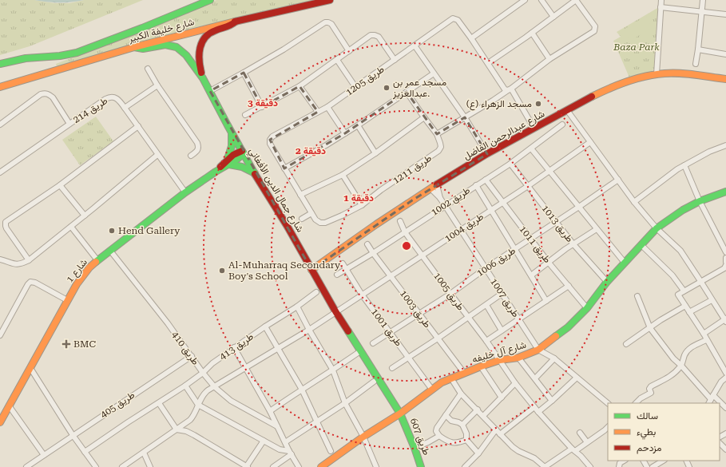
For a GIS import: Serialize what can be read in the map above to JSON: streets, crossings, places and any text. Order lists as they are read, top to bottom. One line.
{"streets":{"street":["شارع خليفة الكبير","طريق 1205","طريق 214","شارع عبدالرحمن الفاضل","طريق 1211","شارع جمال الدين الأفغاني","طريق 1002","طريق 1013","طريق 1004","طريق 1011","طريق 1006","شارع 1","طريق 1005","طريق 1007","طريق 1003","طريق 1001","طريق 413","طريق 410","شارع آل خليفه","طريق 405","طريق 607"]},"crossings":[["شارع خليفة الكبير","شارع جمال الدين الأفغاني"],["طريق 1205","طريق 1211"],["طريق 214","شارع 1"],["شارع عبدالرحمن الفاضل","شارع جمال الدين الأفغاني"],["شارع عبدالرحمن الفاضل","طريق 1007"],["شارع جمال الدين الأفغاني","طريق 1004"],["شارع جمال الدين الأفغاني","شارع 1"],["شارع جمال الدين الأفغاني","شارع آل خليفه"],["شارع جمال الدين الأفغاني","طريق 607"],["طريق 1002","طريق 1013"],["طريق 1002","طريق 1011"],["طريق 1002","طريق 1005"],["طريق 1002","طريق 1007"],["طريق 1002","طريق 1003"],["طريق 1002","طريق 1001"],["طريق 1013","طريق 1004"],["طريق 1013","طريق 1006"],["طريق 1013","شارع آل خليفه"],["طريق 1004","طريق 1011"],["طريق 1004","طريق 1005"],["طريق 1004","طريق 1007"],["طريق 1004","طريق 1003"],["طريق 1004","طريق 1001"],["طريق 1004","طريق 410"],["طريق 1011","طريق 1006"],["طريق 1011","شارع آل خليفه"],["طريق 1006","طريق 1005"],["طريق 1006","طريق 1007"],["طريق 1006","طريق 1003"],["طريق 1006","طريق 1001"],["شارع 1","طريق 410"],["طريق 1005","شارع آل خليفه"],["طريق 1007","شارع آل خليفه"],["طريق 1003","شارع آل خليفه"],["طريق 1001","شارع آل خليفه"],["طريق 413","طريق 410"],["طريق 410","طريق 405"],["شارع آل خليفه","طريق 607"]],"parks":["Baza Park"],"places":{"other":["مسجد عمر بن عبدالعزيز.","مسجد الزهراء (ع)","Hend Gallery","Al-Muharraq Secondary Boy's School"],"health":["BMC"]},"legend":["سالك","بطيء","مزدحم"],"rings":["3 دقيقة","2 دقيقة","1 دقيقة"]}
